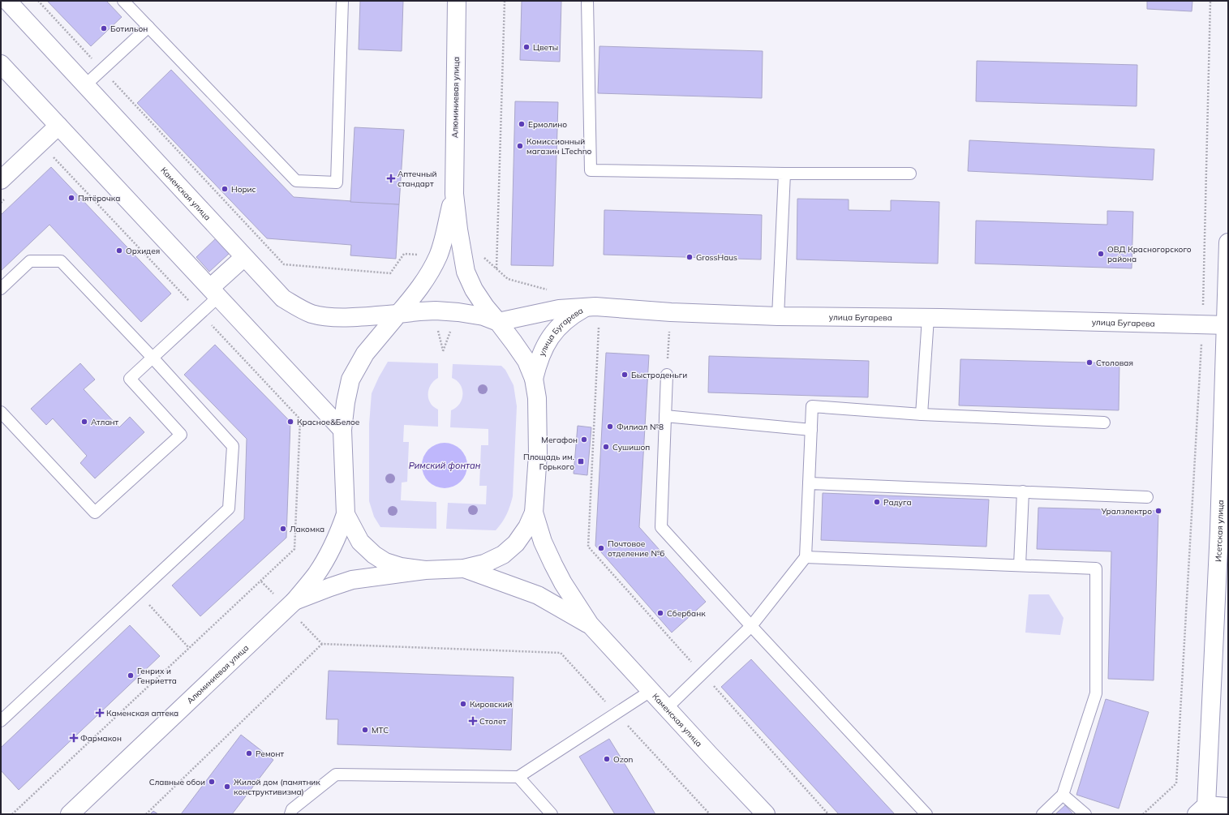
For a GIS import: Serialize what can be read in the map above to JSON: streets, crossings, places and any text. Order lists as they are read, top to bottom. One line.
{"streets":{"street":["Алюминиевая улица","Каменская улица","улица Бугарева","Исетская улица"]},"crossings":[["улица Бугарева","Исетская улица"]],"water":["Римский фонтан"],"places":{"other":["Ботильон","Цветы","Ермолино","Комиссионный магазин LTechno","Норис","Пятёрочка","Орхидея","ОВД Красногорского района","GrossHaus","Столовая","Быстроденьги","Атлант","Красное&Белое","Филиал №8","Мегафон","Сушишоп","Радуга","Уралэлектро","Лакомка","Почтовое отделение №6","Сбербанк","Генрих и Генриетта","Кировский","МТС","Ремонт","Ozon","Славные обои","Жилой дом (памятник конструктивизма)"],"health":["Аптечный стандарт","Каменская аптека","Столет","Фармакон"],"transit":["Площадь им. Горького"]}}
